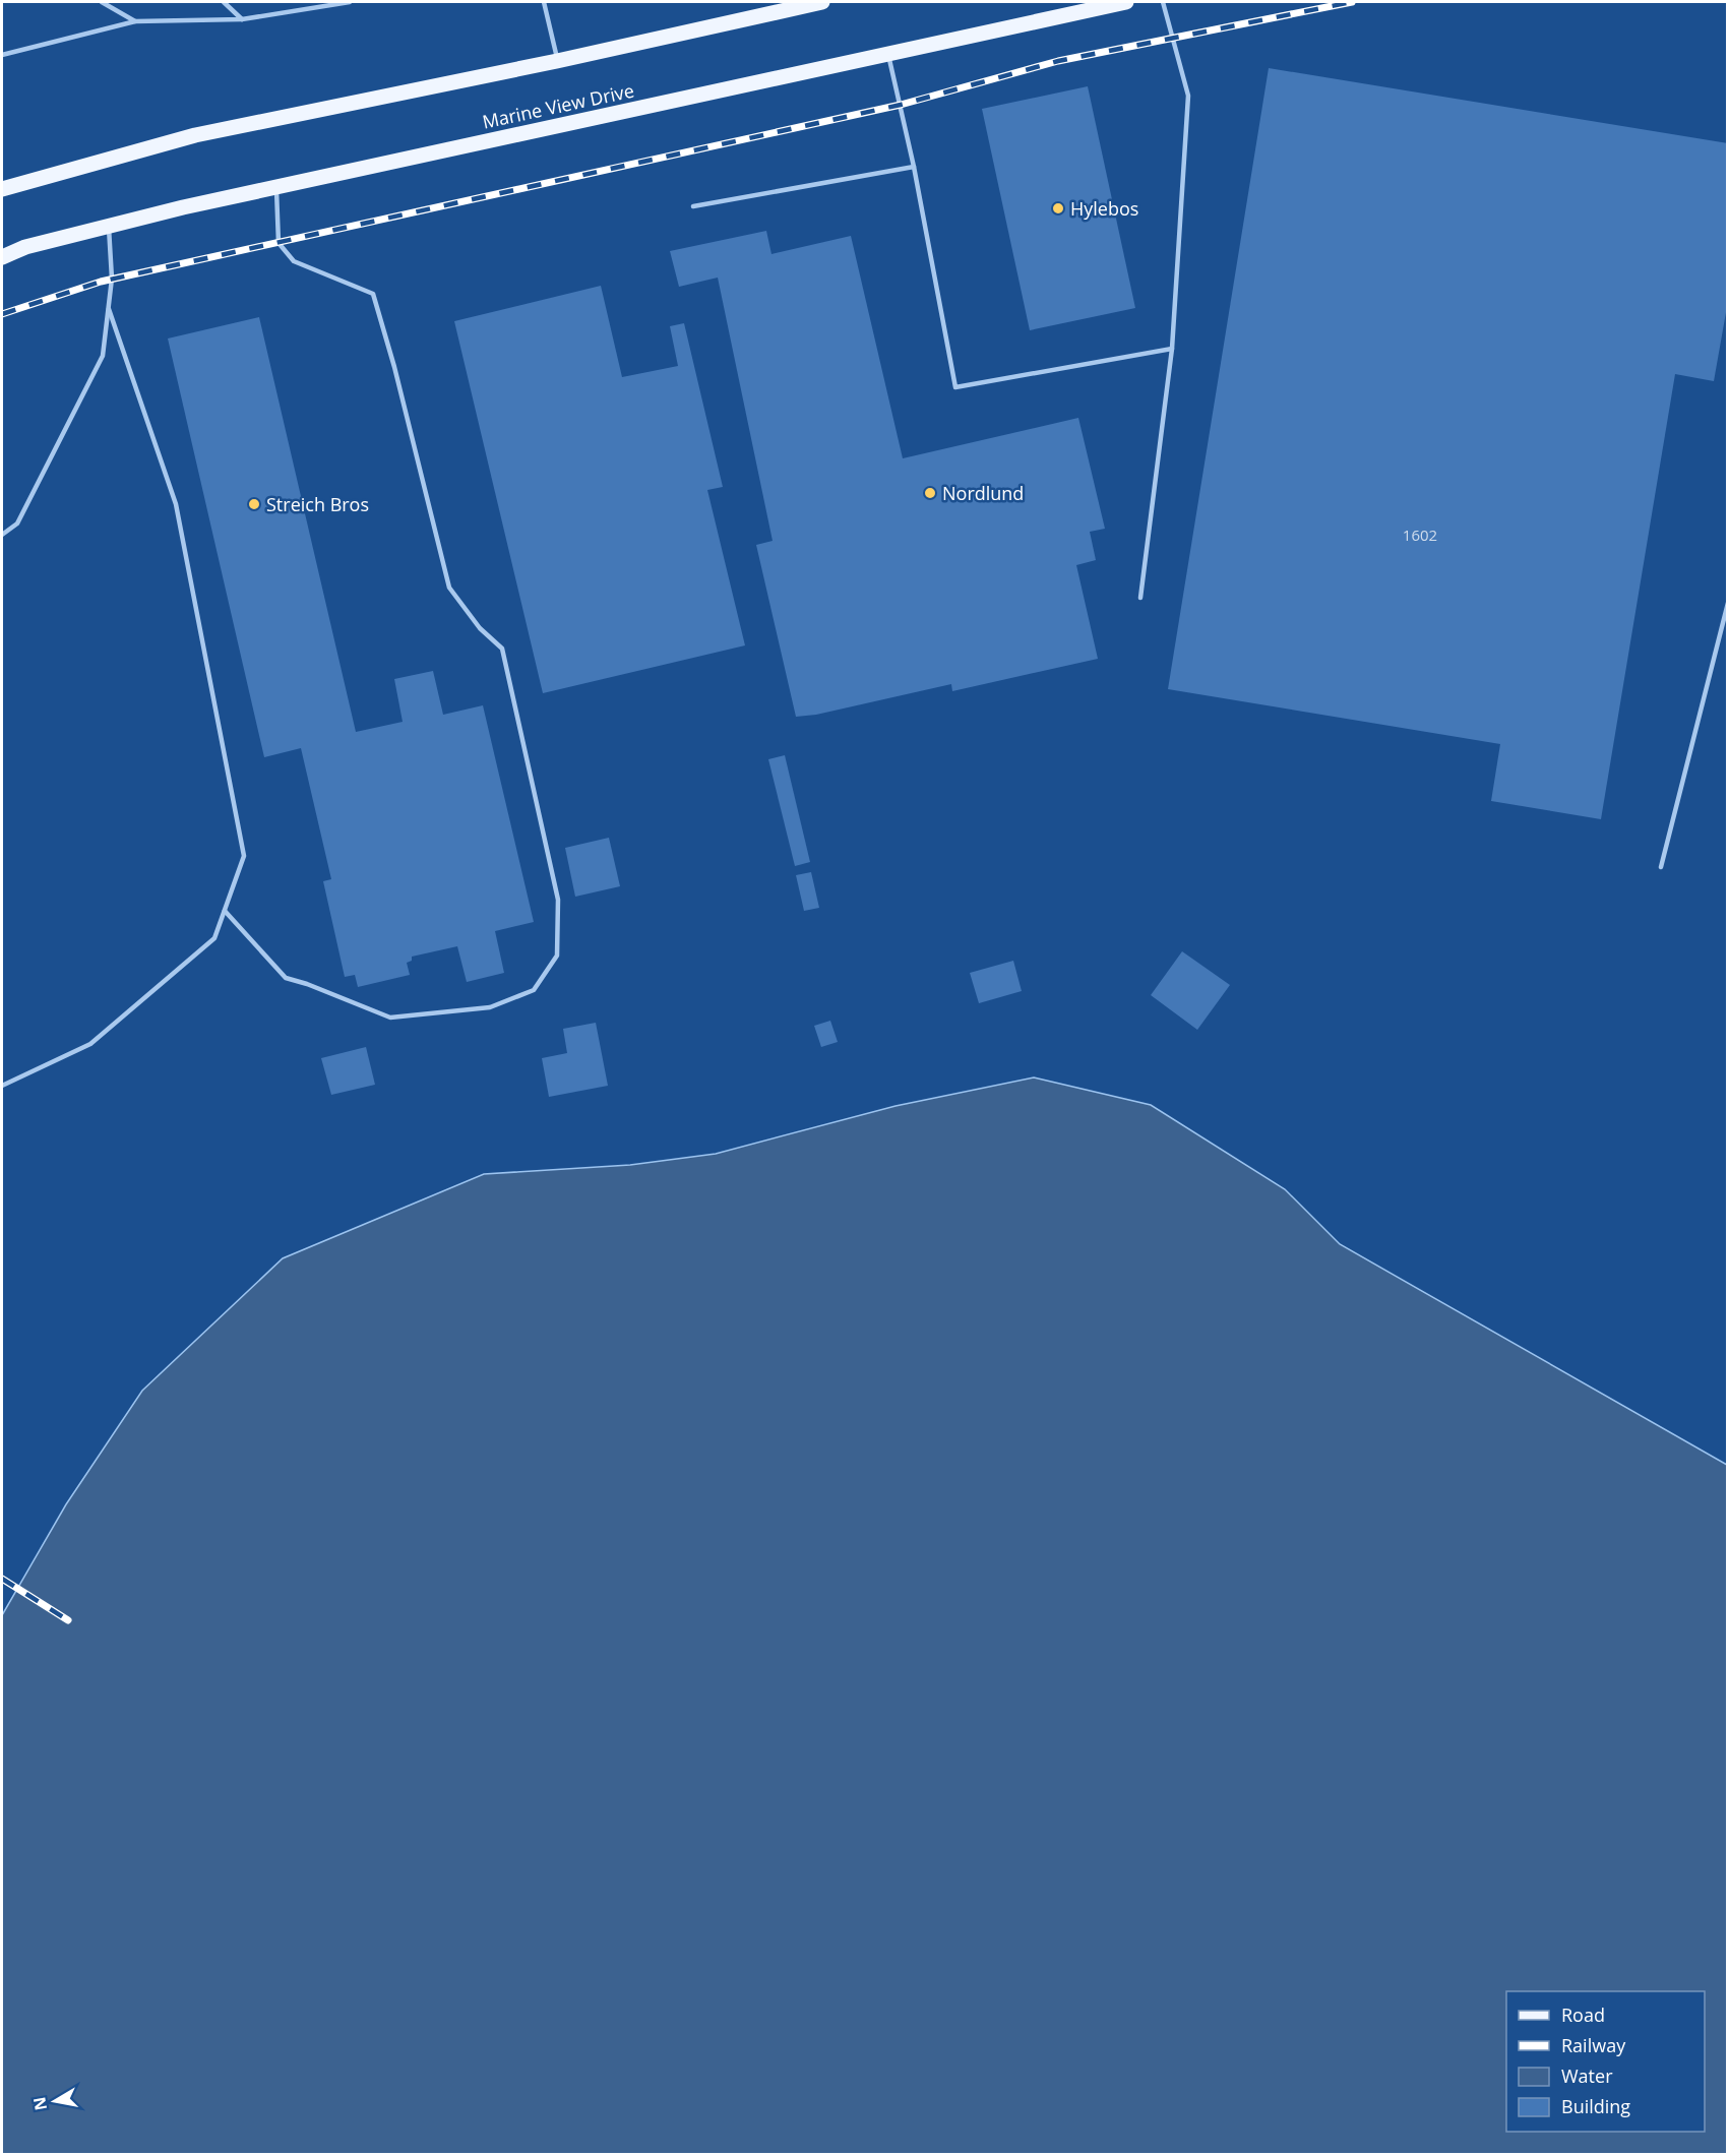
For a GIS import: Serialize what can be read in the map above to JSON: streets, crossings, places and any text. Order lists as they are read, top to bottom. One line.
{"streets":{"main road":["Marine View Drive"]},"places":["Hylebos","Nordlund","Streich Bros"],"house_numbers":["1602"],"legend":["Road","Railway","Water","Building"],"north":"left"}
